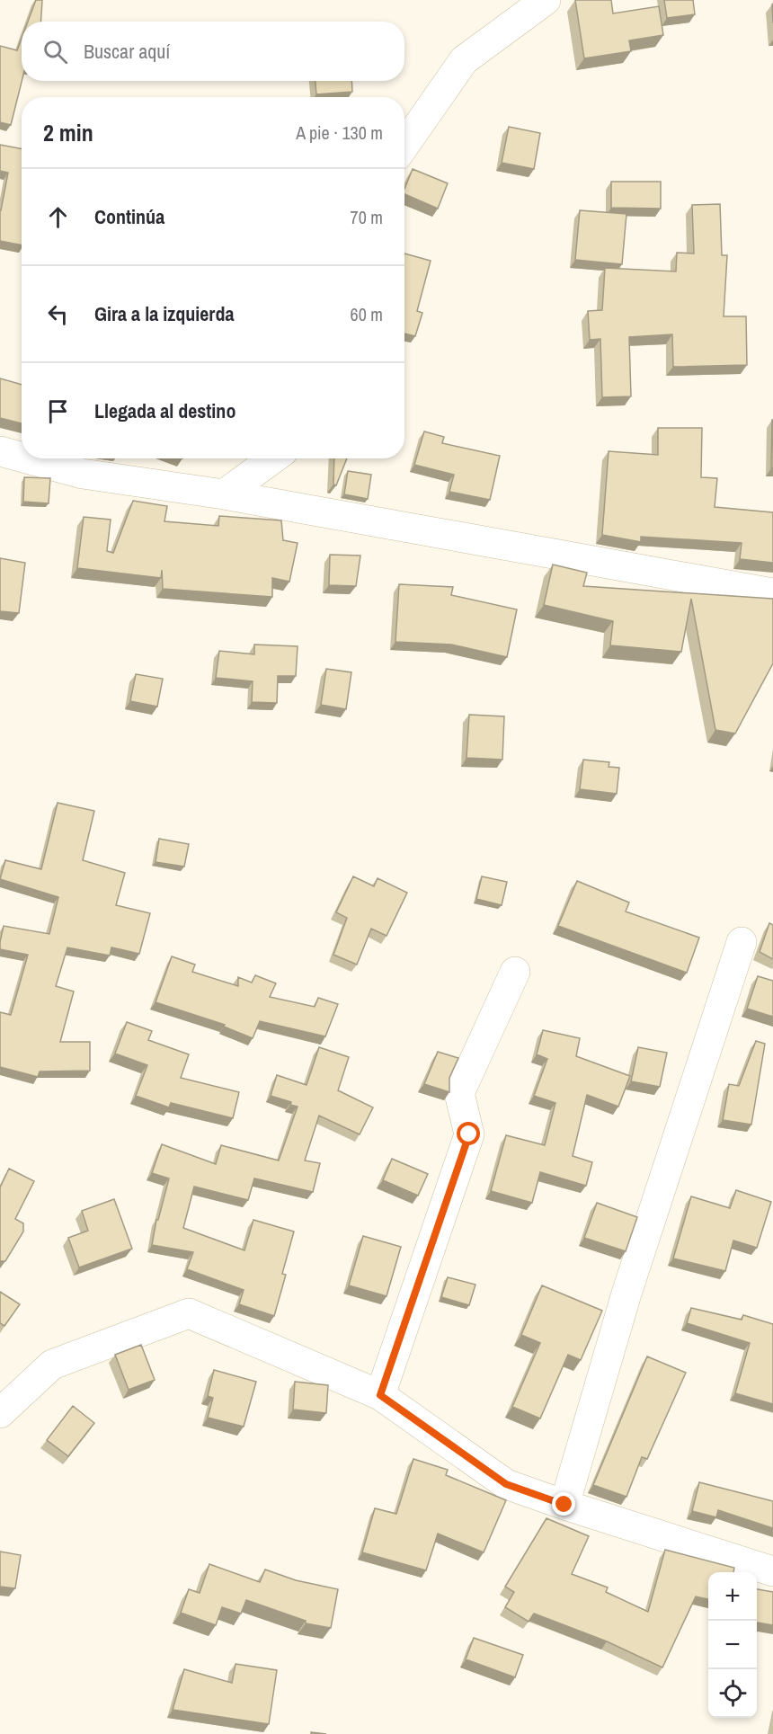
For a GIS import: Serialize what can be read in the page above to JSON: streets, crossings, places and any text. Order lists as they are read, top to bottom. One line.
{"page":{"search":"Buscar aquí","heading":["2 min","A pie · 130 m"],"list":[["Continúa","70 m"],["Gira a la izquierda","60 m"],"Llegada al destino"],"map_buttons":["+","−"]}}
